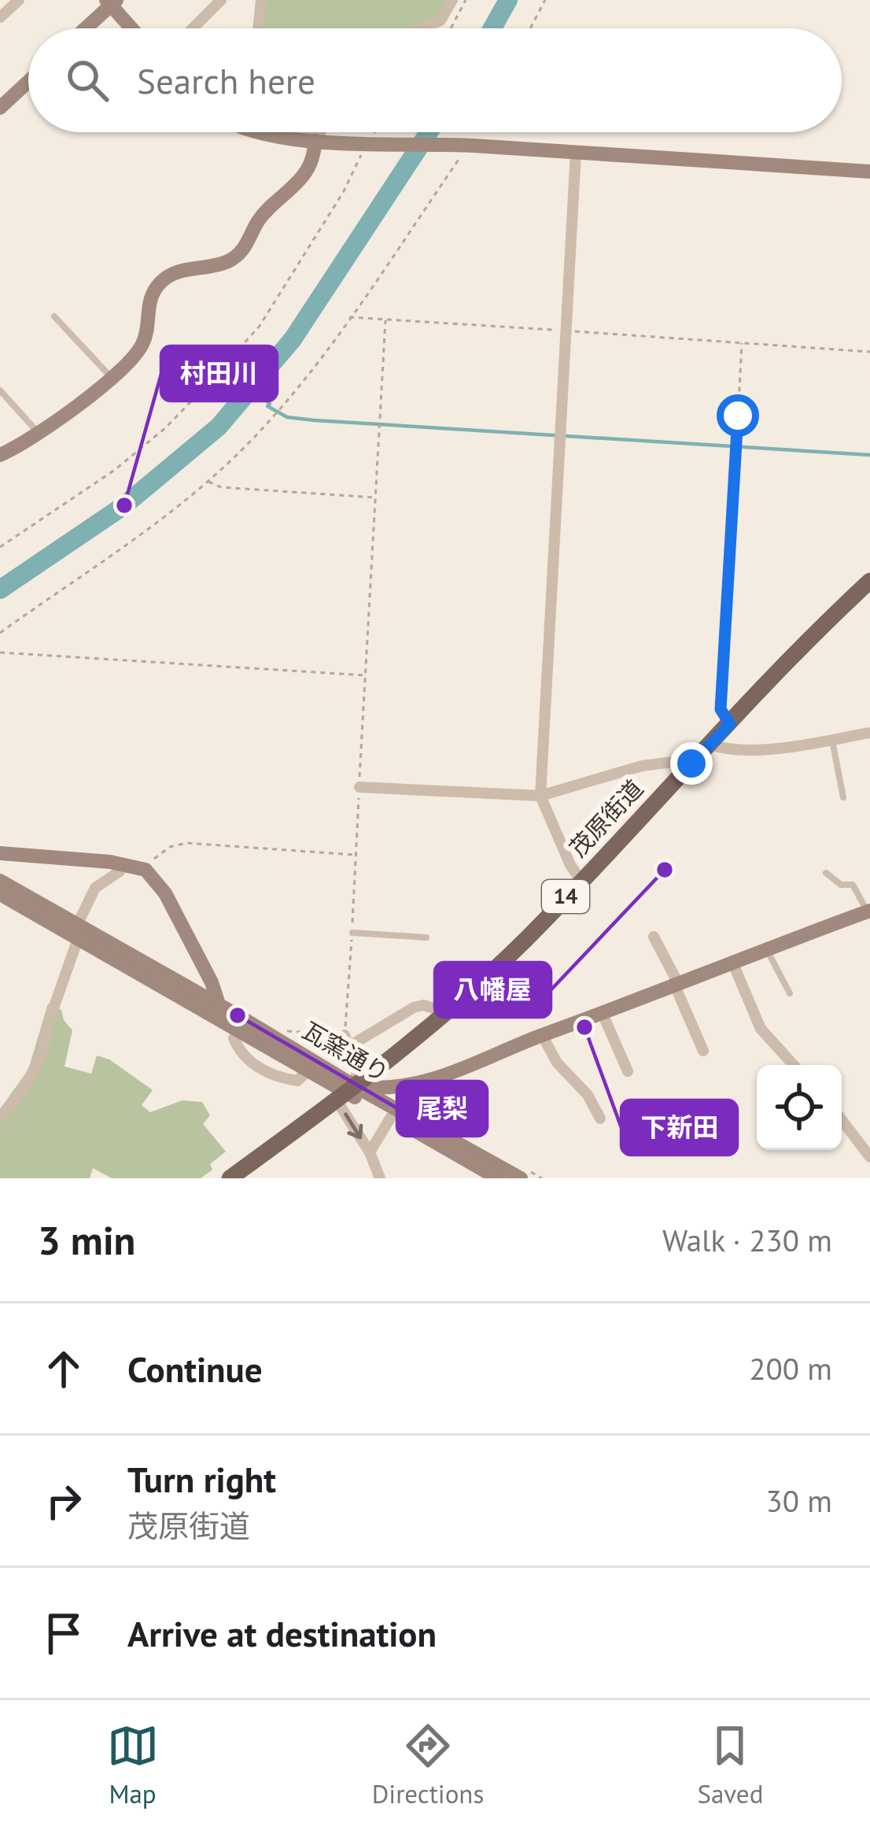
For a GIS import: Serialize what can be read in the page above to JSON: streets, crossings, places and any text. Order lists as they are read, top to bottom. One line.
{"streets":{"main road":["茂原街道","14"],"street":["瓦窯通り"]},"crossings":[["茂原街道","瓦窯通り"]],"places":["村田川","八幡屋","尾梨","下新田"],"page":{"search":"Search here","heading":["3 min","Walk · 230 m"],"list":[["Continue","200 m"],["Turn right","茂原街道","30 m"],"Arrive at destination"],"nav":["Map","Directions","Saved"]}}
